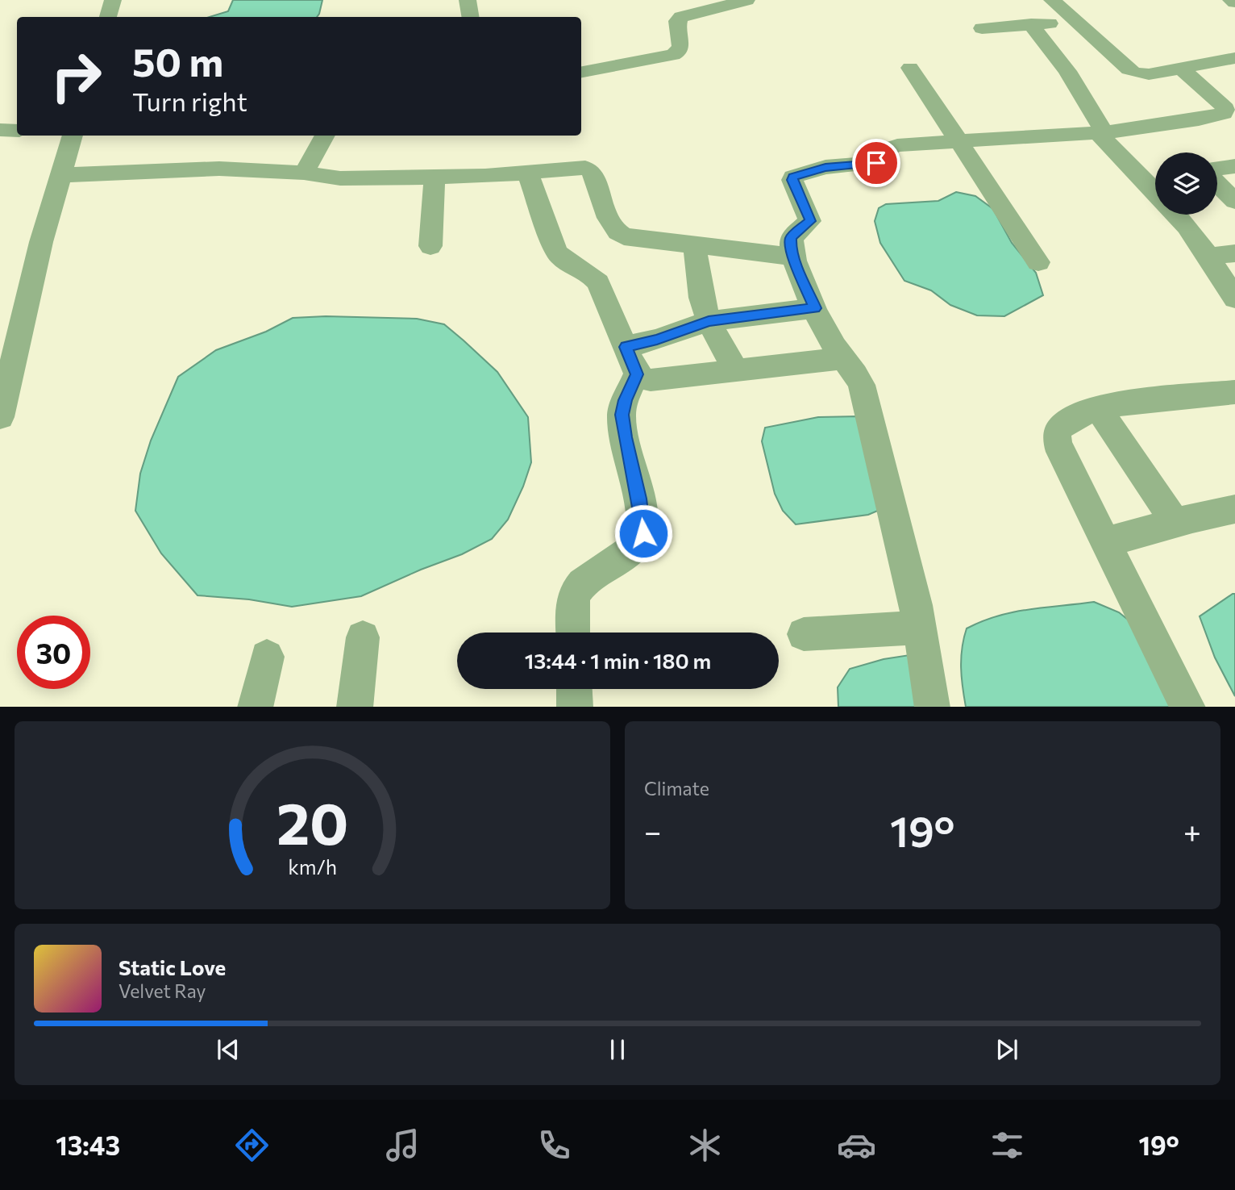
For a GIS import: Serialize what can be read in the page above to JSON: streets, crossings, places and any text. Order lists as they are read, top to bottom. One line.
{"page":{"turn":["50 m","Turn right"],"limit":"30","trip":"13:44 · 1 min · 180 m","tile":"Climate","heat":["−","19°","+"],"song":["Static Love","Velvet Ray"],"tabs":["13:43","19°"],"gauge":["20","km/h"]}}
